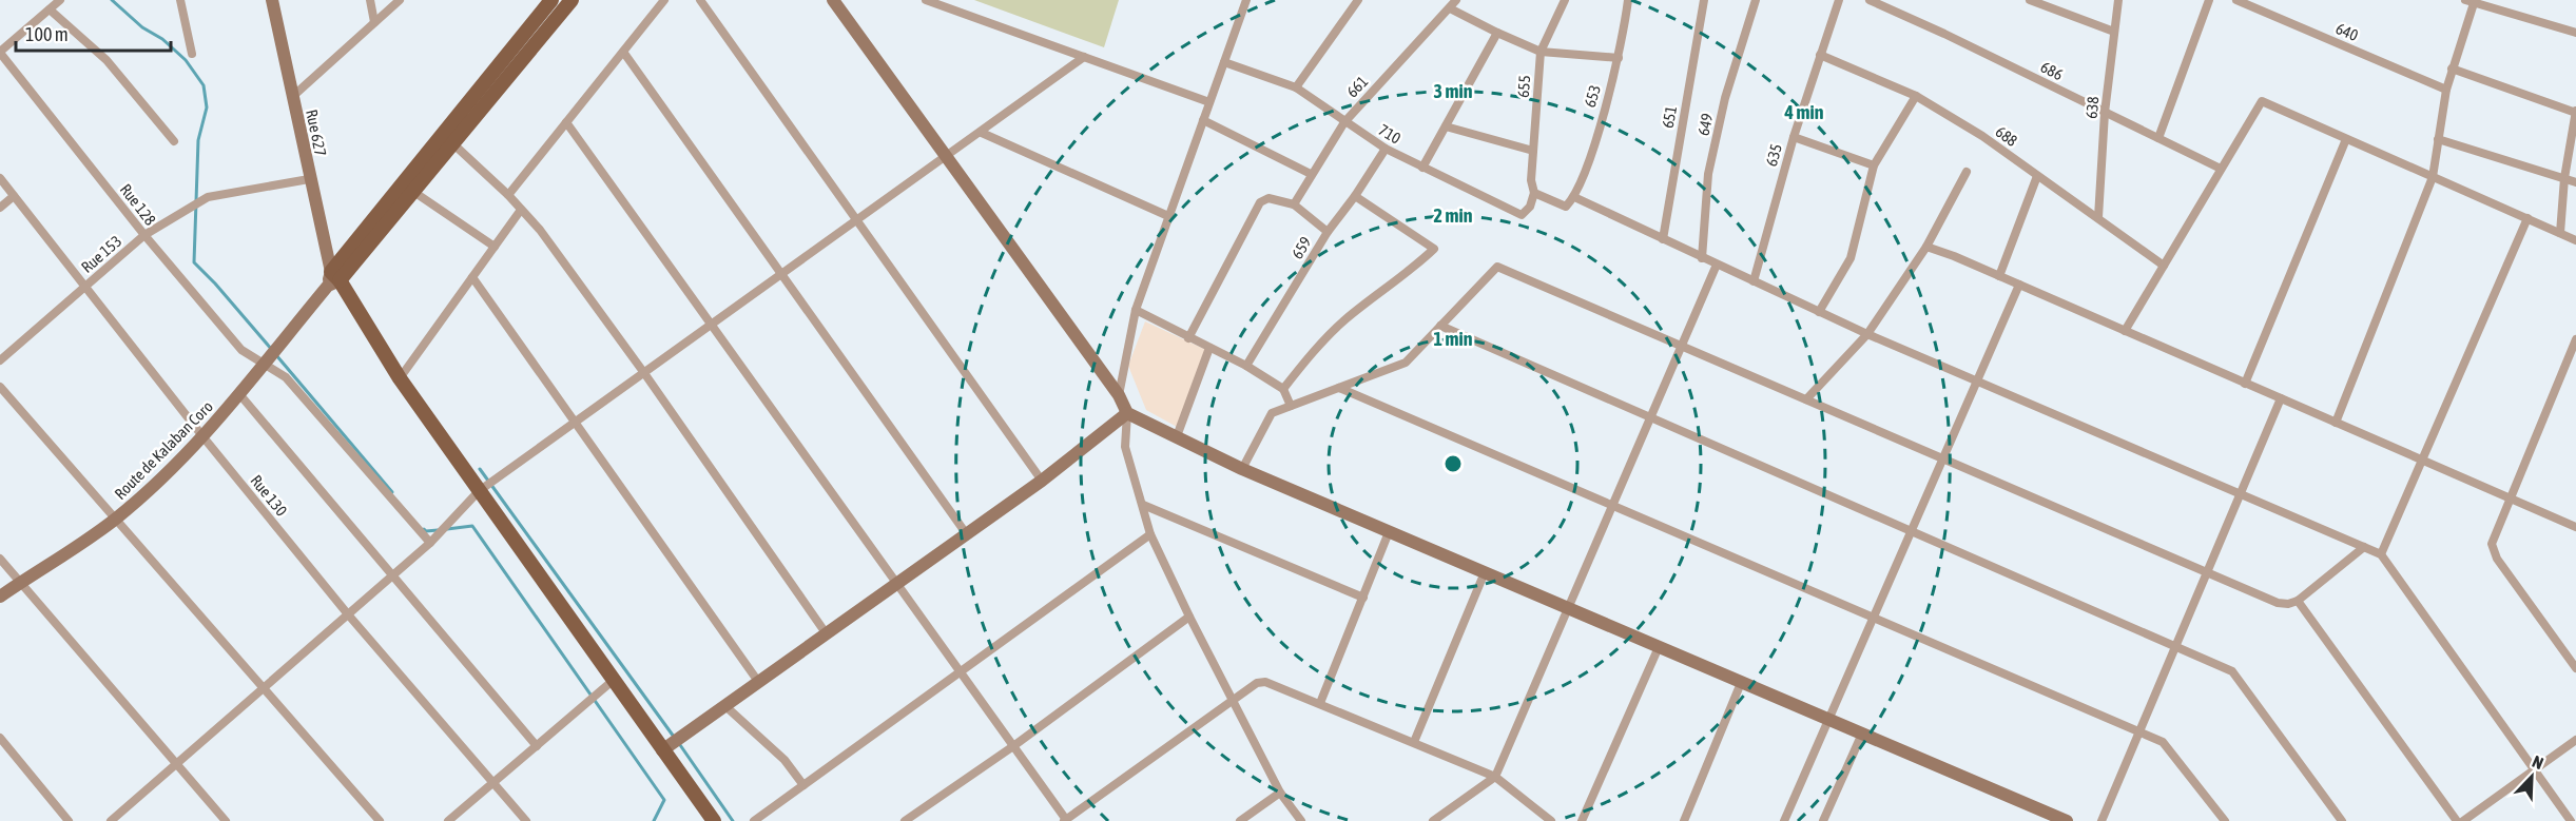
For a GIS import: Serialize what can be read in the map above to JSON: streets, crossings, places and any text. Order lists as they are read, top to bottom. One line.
{"streets":{"street":["640","686","661","655","653","638","651","649","Rue 627","710","688","635","Rue 128","659","Rue 153","Route de Kalaban Coro","Rue 130"]},"crossings":[["686","638"],["661","710"],["655","710"],["638","688"],["Rue 627","Rue 153"],["Rue 627","Route de Kalaban Coro"],["710","659"],["688","635"],["Rue 128","Rue 153"],["Rue 128","Route de Kalaban Coro"],["Rue 153","Rue 130"],["Route de Kalaban Coro","Rue 130"]],"scale_bar":"100 m","north":"top right","rings":["3 min","4 min","2 min","1 min"]}
